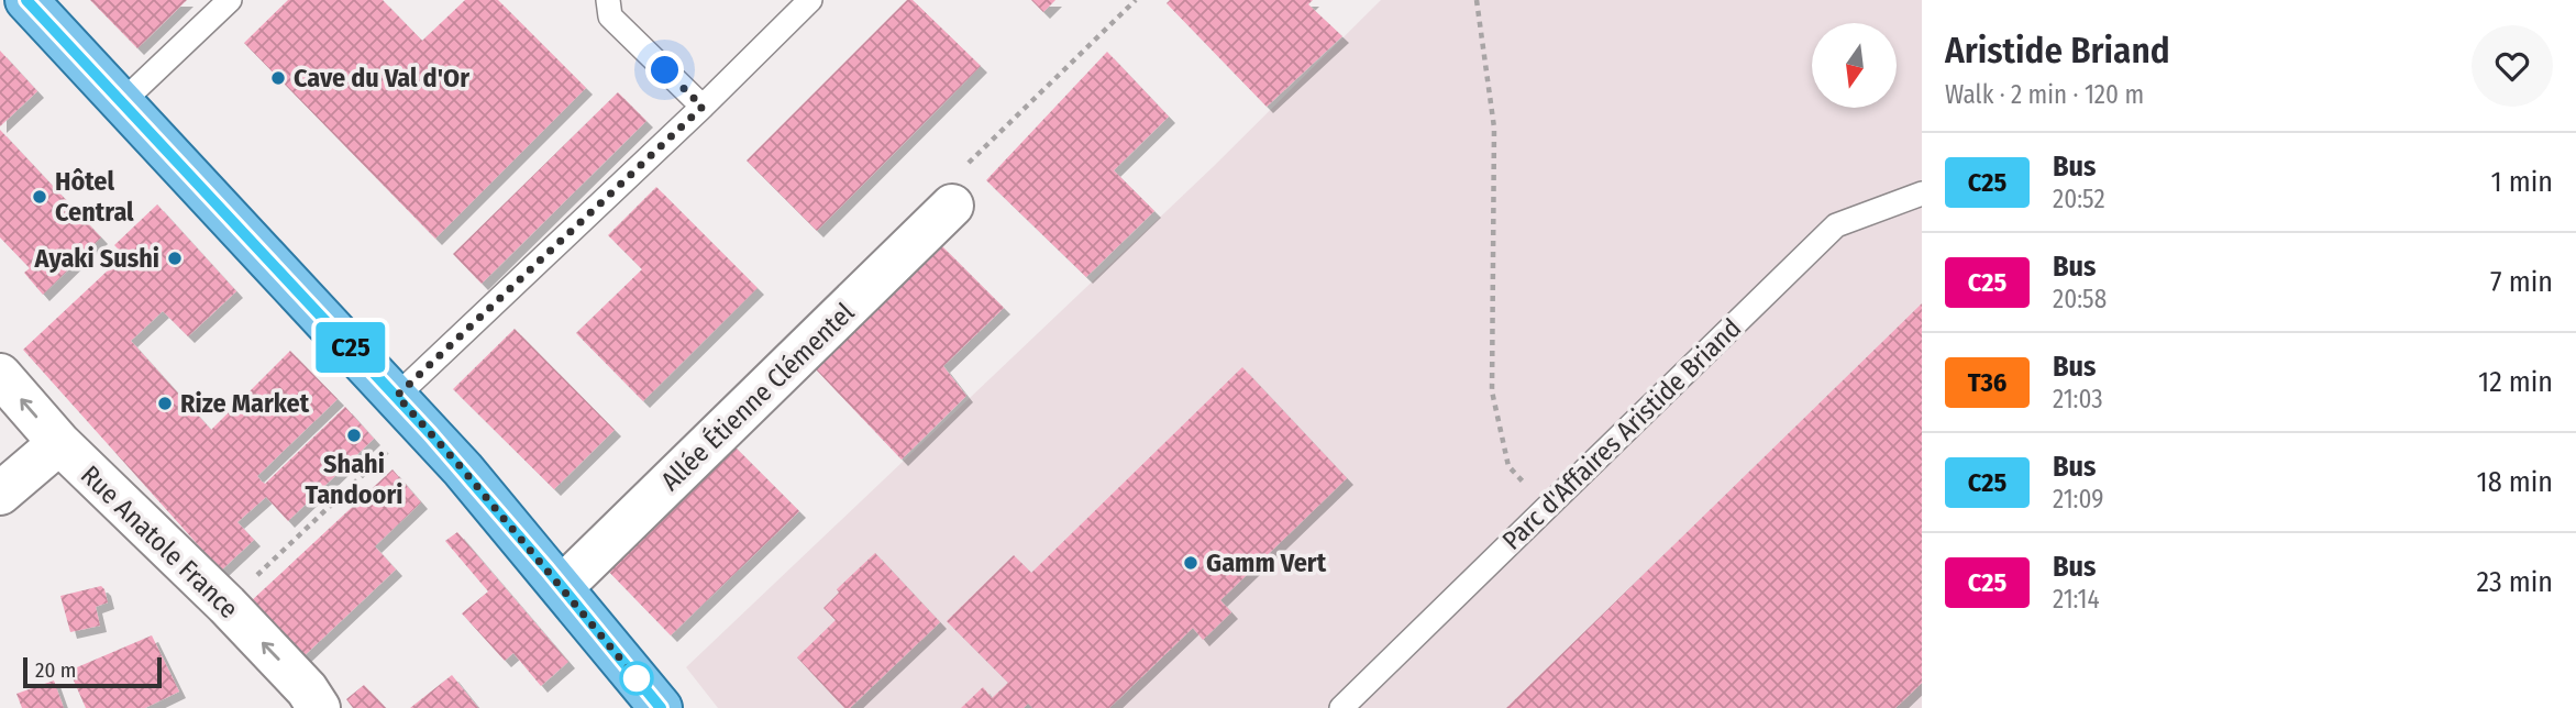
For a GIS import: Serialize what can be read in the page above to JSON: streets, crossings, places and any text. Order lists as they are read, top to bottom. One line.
{"streets":{"street":["Allée Étienne Clémentel","Rue Anatole France"],"lane":["Parc d'Affaires Aristide Briand"]},"one_way":["Rue Anatole France"],"places":["Cave du Val d'Or","Hôtel Central","Ayaki Sushi","Rize Market","Shahi Tandoori","Gamm Vert"],"lines":["bus line C25"],"scale_bar":"20 m","north":"bottom","page":{"on_map":"C25","heading":["Aristide Briand","Walk · 2 min · 120 m"],"list":[{"mark":"C25","name":"Bus","note":"20:52","value":"1 min"},{"mark":"C25","name":"Bus","note":"20:58","value":"7 min"},{"mark":"T36","name":"Bus","note":"21:03","value":"12 min"},{"mark":"C25","name":"Bus","note":"21:09","value":"18 min"},{"mark":"C25","name":"Bus","note":"21:14","value":"23 min"}],"scale":"20 m"}}
